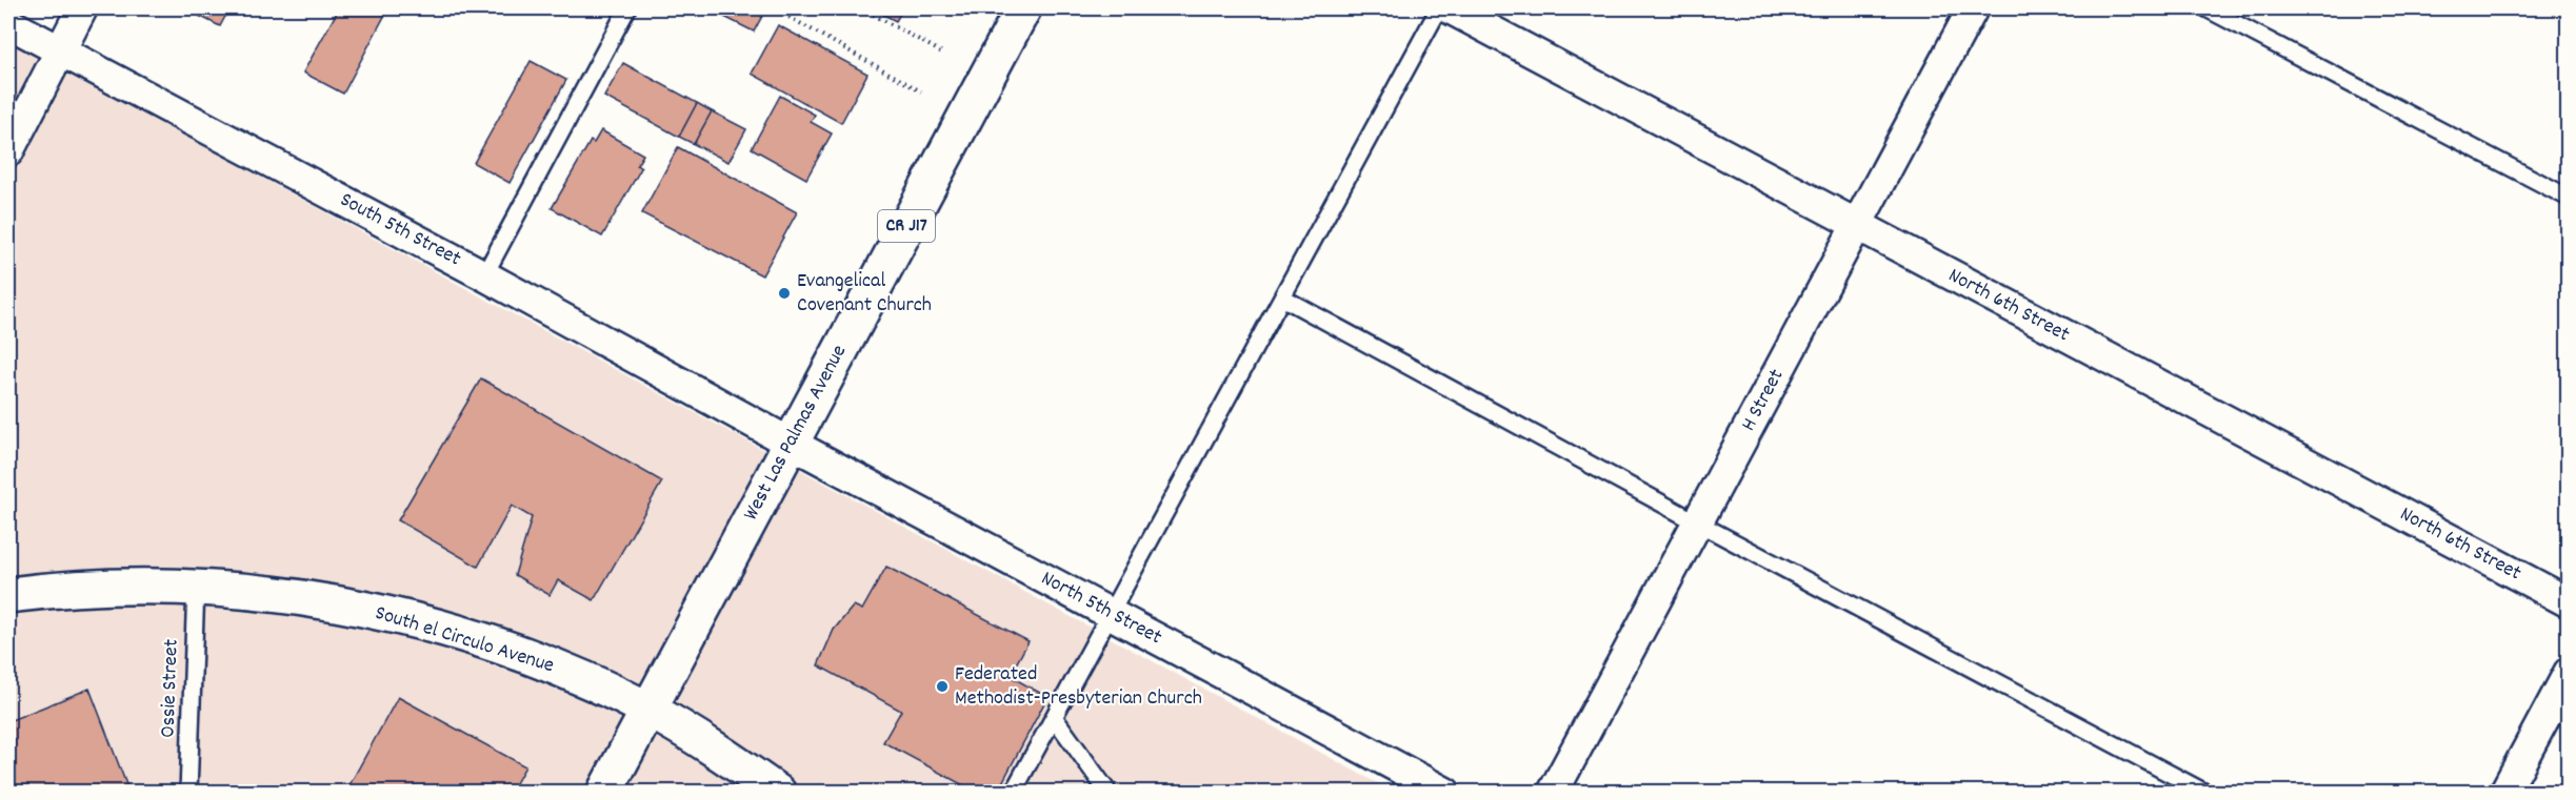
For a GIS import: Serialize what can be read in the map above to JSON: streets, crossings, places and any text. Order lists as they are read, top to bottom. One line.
{"streets":{"main road":["CR J17","West Las Palmas Avenue","South el Circulo Avenue"],"street":["South 5th Street","North 6th Street","H Street","North 5th Street"],"lane":["Ossie Street"]},"crossings":[["South 5th Street","West Las Palmas Avenue"],["South 5th Street","North 5th Street"],["North 6th Street","H Street"],["West Las Palmas Avenue","North 5th Street"],["West Las Palmas Avenue","South el Circulo Avenue"],["South el Circulo Avenue","Ossie Street"]],"places":["Evangelical Covenant Church","Federated Methodist-Presbyterian Church"]}
